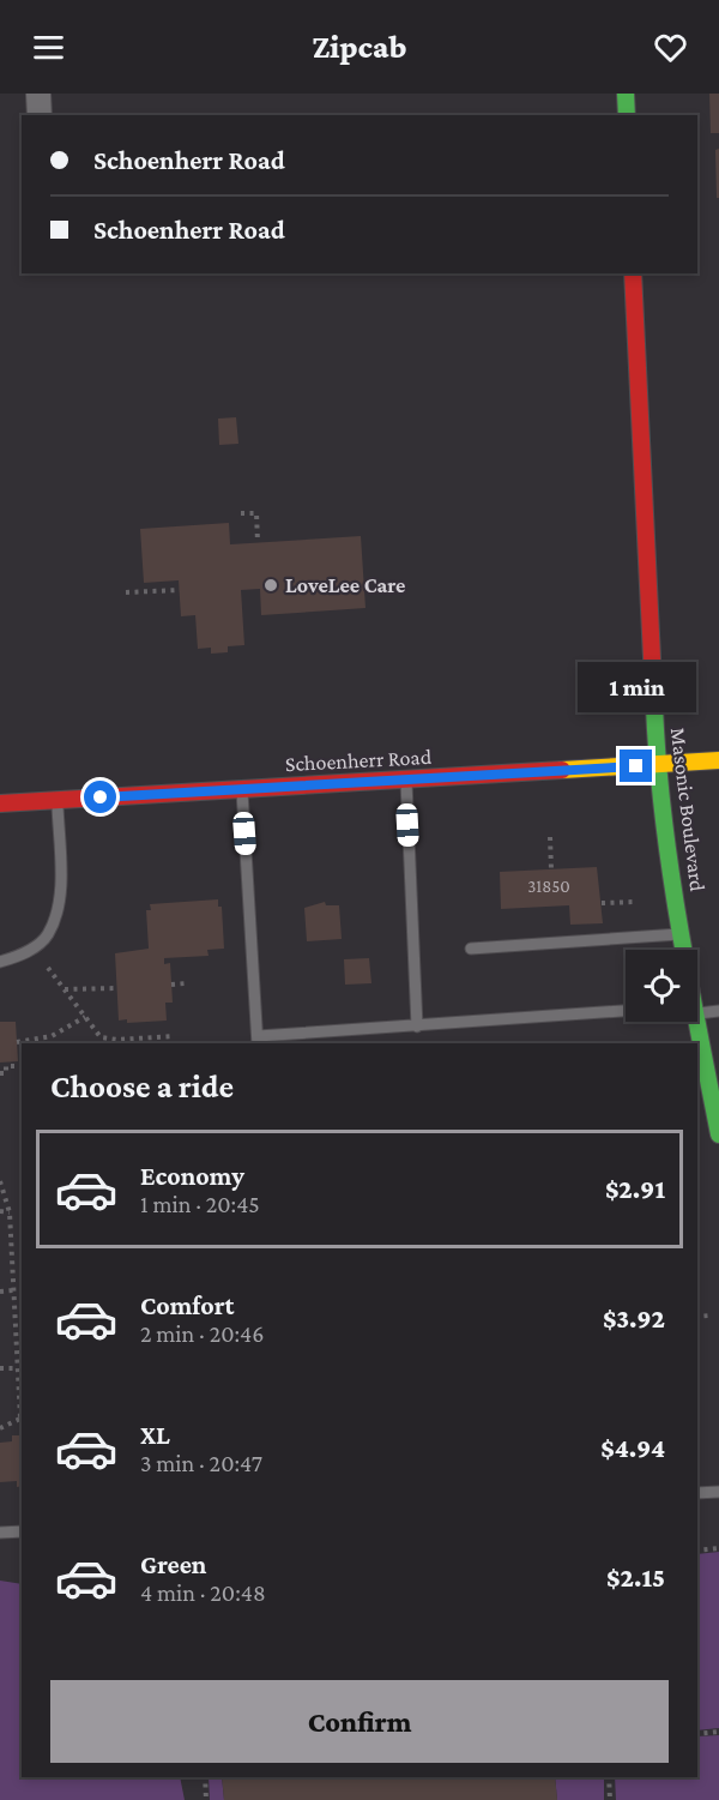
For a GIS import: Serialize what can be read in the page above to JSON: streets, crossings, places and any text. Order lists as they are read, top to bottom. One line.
{"streets":{"street":["Schoenherr Road","Masonic Boulevard"]},"crossings":[["Schoenherr Road","Masonic Boulevard"]],"places":["LoveLee Care"],"house_numbers":["31850"],"page":{"header":"Zipcab","banner":["Schoenherr Road","Schoenherr Road"],"bubble":"1 min","heading":"Choose a ride","list":[{"name":"Economy","note":"1 min · 20:45","value":"$2.91"},{"name":"Comfort","note":"2 min · 20:46","value":"$3.92"},{"name":"XL","note":"3 min · 20:47","value":"$4.94"},{"name":"Green","note":"4 min · 20:48","value":"$2.15"}],"buttons":"Confirm"}}
